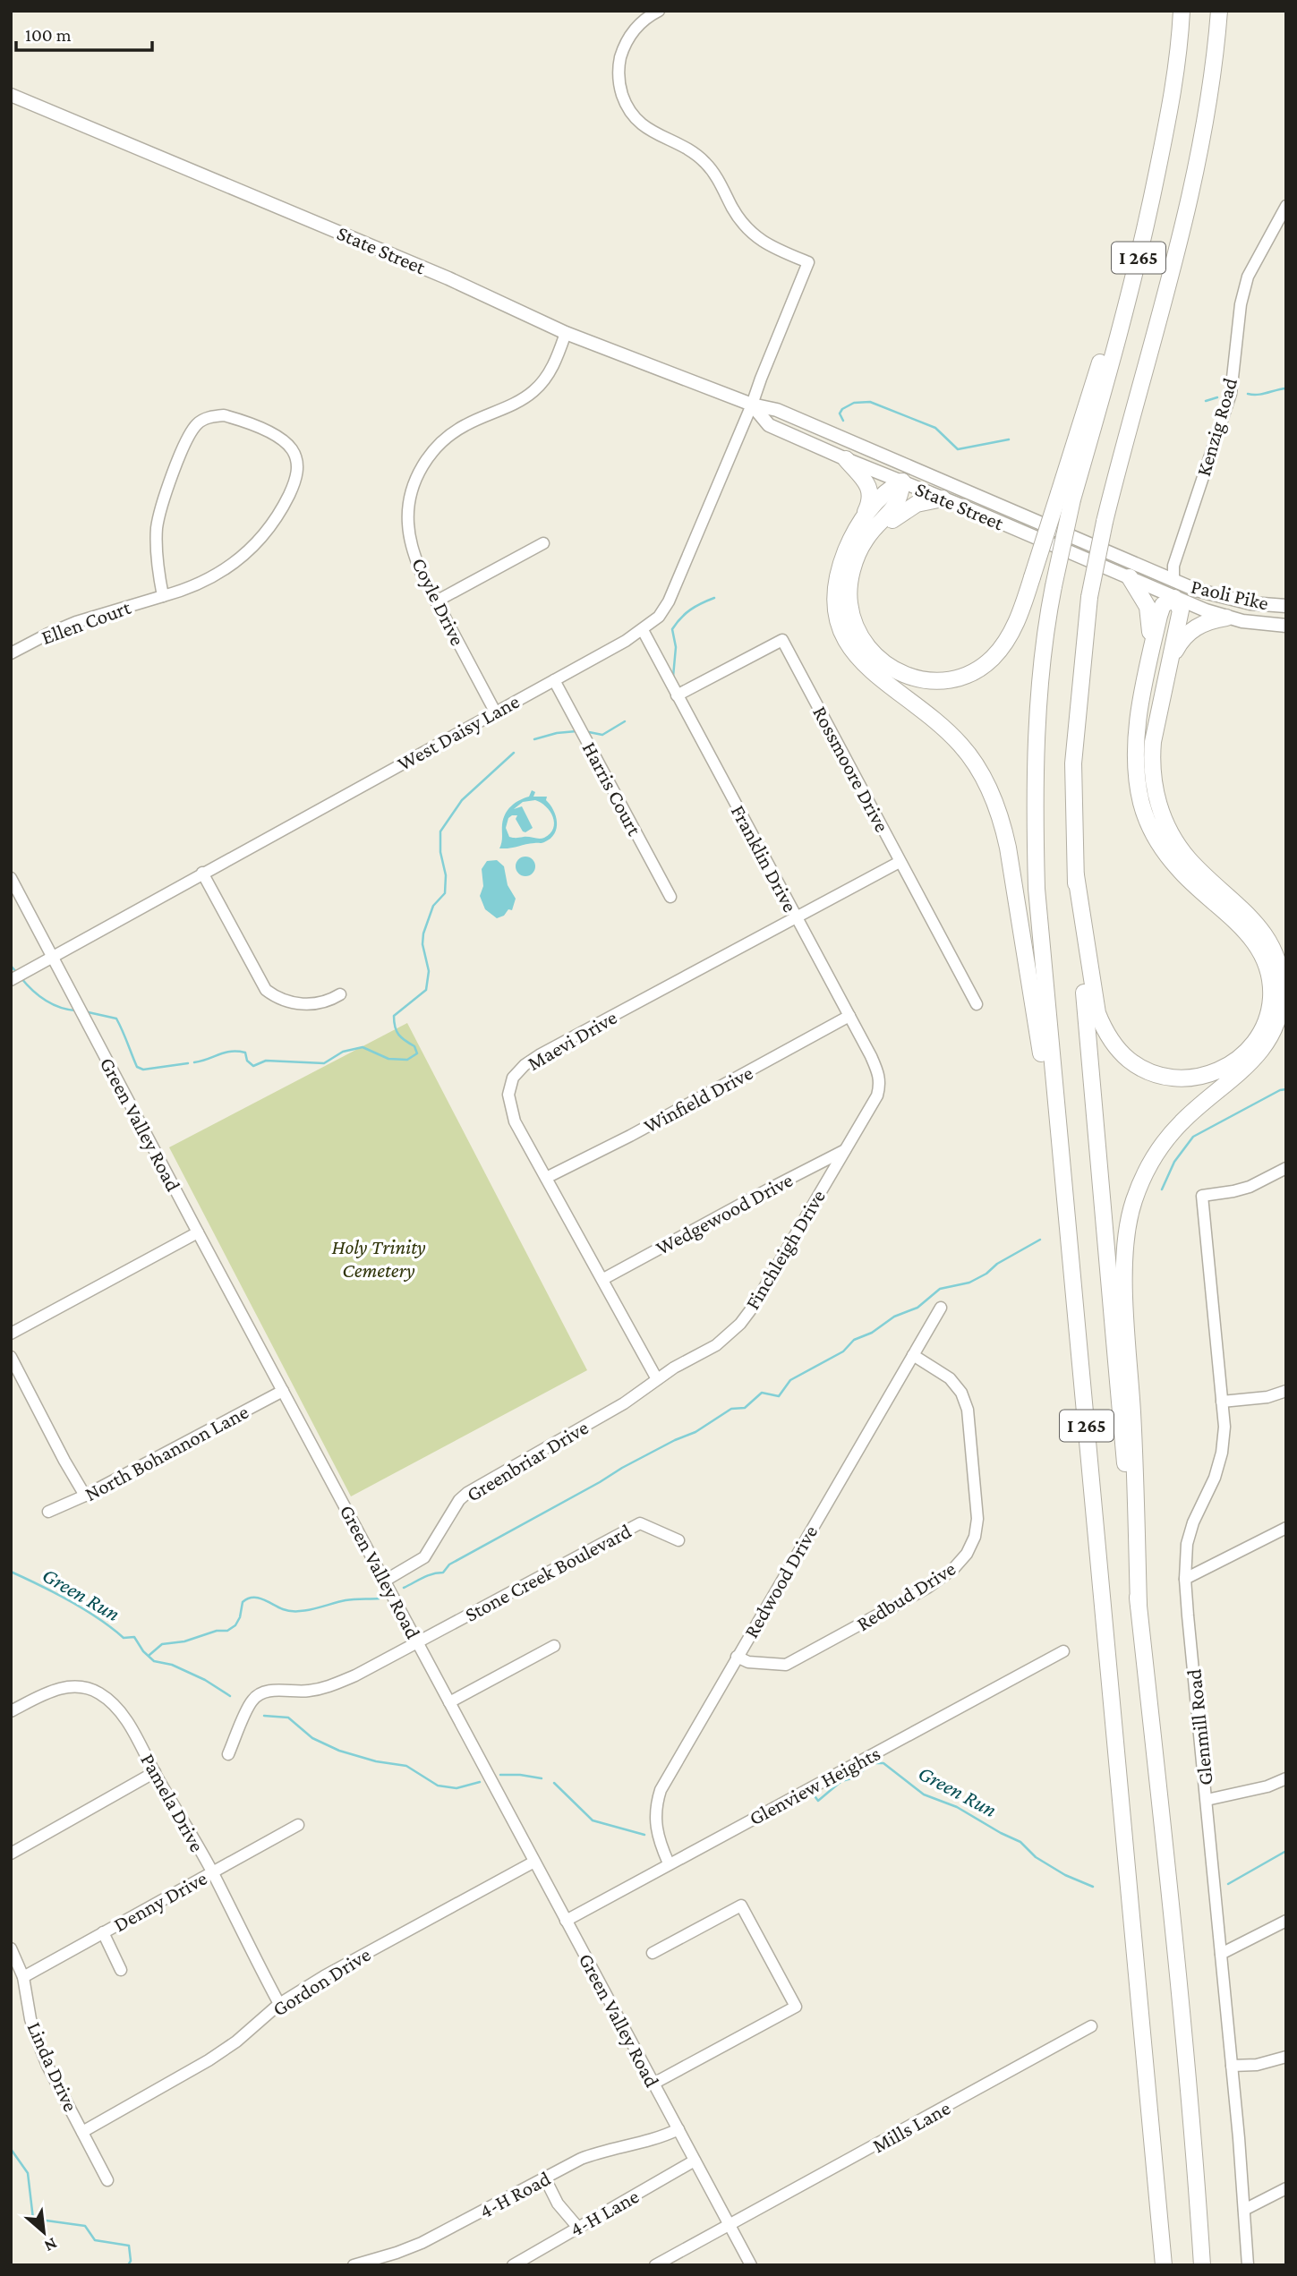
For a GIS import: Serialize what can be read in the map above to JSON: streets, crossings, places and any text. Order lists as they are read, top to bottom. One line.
{"streets":{"highway":["I 265"],"main road":["State Street","Paoli Pike"],"street":["Kenzig Road","Coyle Drive","Ellen Court","West Daisy Lane","Rossmoore Drive","Harris Court","Franklin Drive","Maevi Drive","Winfield Drive","Green Valley Road","Wedgewood Drive","Finchleigh Drive","North Bohannon Lane","Greenbriar Drive","Stone Creek Boulevard","Redwood Drive","Redbud Drive","Glenmill Road","Glenview Heights","Pamela Drive","Denny Drive","Gordon Drive","Linda Drive","Mills Lane","4-H Road","4-H Lane"]},"crossings":[["State Street","Kenzig Road"],["State Street","Paoli Pike"],["State Street","Coyle Drive"],["State Street","West Daisy Lane"],["Kenzig Road","Paoli Pike"],["Coyle Drive","West Daisy Lane"],["West Daisy Lane","Harris Court"],["West Daisy Lane","Franklin Drive"],["West Daisy Lane","Green Valley Road"],["Rossmoore Drive","Franklin Drive"],["Rossmoore Drive","Maevi Drive"],["Franklin Drive","Maevi Drive"],["Franklin Drive","Winfield Drive"],["Franklin Drive","Finchleigh Drive"],["Maevi Drive","Winfield Drive"],["Maevi Drive","Wedgewood Drive"],["Maevi Drive","Finchleigh Drive"],["Maevi Drive","Greenbriar Drive"],["Green Valley Road","North Bohannon Lane"],["Green Valley Road","Greenbriar Drive"],["Green Valley Road","Stone Creek Boulevard"],["Green Valley Road","Glenview Heights"],["Green Valley Road","Gordon Drive"],["Green Valley Road","Mills Lane"],["Green Valley Road","4-H Road"],["Green Valley Road","4-H Lane"],["Wedgewood Drive","Finchleigh Drive"],["Finchleigh Drive","Greenbriar Drive"],["Redwood Drive","Redbud Drive"],["Redwood Drive","Glenview Heights"],["Pamela Drive","Denny Drive"],["Pamela Drive","Gordon Drive"],["Denny Drive","Linda Drive"],["Gordon Drive","Linda Drive"]],"water":["Green Run"],"parks":["Holy Trinity Cemetery"],"scale_bar":"100 m","north":"bottom right"}
